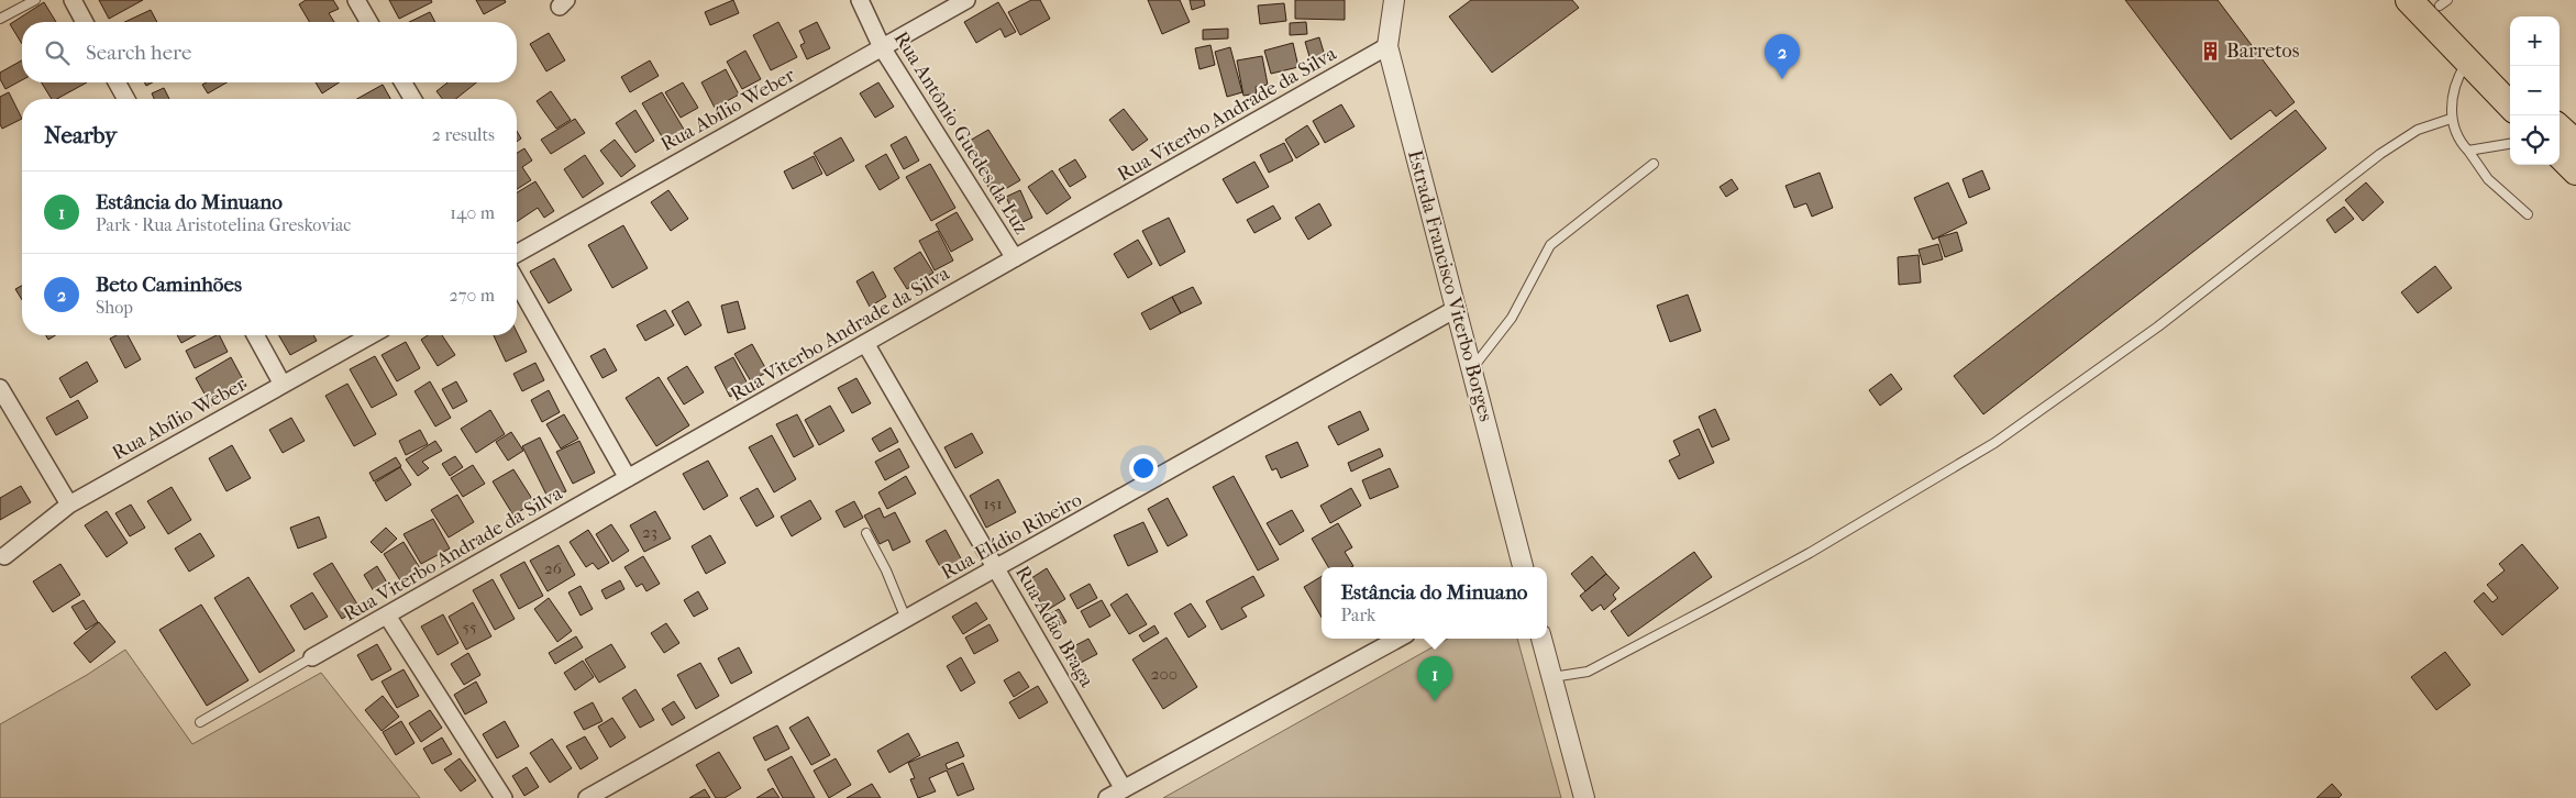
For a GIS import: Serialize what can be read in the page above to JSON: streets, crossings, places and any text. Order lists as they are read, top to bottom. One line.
{"streets":{"street":["Rua Abílio Weber","Rua Viterbo Andrade da Silva","Rua Antônio Guedes da Luz","Estrada Francisco Viterbo Borges","Rua Elídio Ribeiro","Rua Adão Braga"]},"crossings":[["Rua Abílio Weber","Rua Antônio Guedes da Luz"],["Rua Viterbo Andrade da Silva","Rua Antônio Guedes da Luz"],["Rua Viterbo Andrade da Silva","Estrada Francisco Viterbo Borges"],["Rua Viterbo Andrade da Silva","Rua Adão Braga"],["Estrada Francisco Viterbo Borges","Rua Elídio Ribeiro"],["Rua Elídio Ribeiro","Rua Adão Braga"]],"places":{"building":["Barretos"]},"house_numbers":["151","23","26","55","200"],"page":{"map_buttons":["+","−"],"search":"Search here","pins":["2","1"],"heading":["Nearby","2 results"],"list":[{"mark":"1","name":"Estância do Minuano","note":"Park · Rua Aristotelina Greskoviac","value":"140 m"},{"mark":"2","name":"Beto Caminhões","note":"Shop","value":"270 m"}],"popup":["Estância do Minuano","Park"]}}
